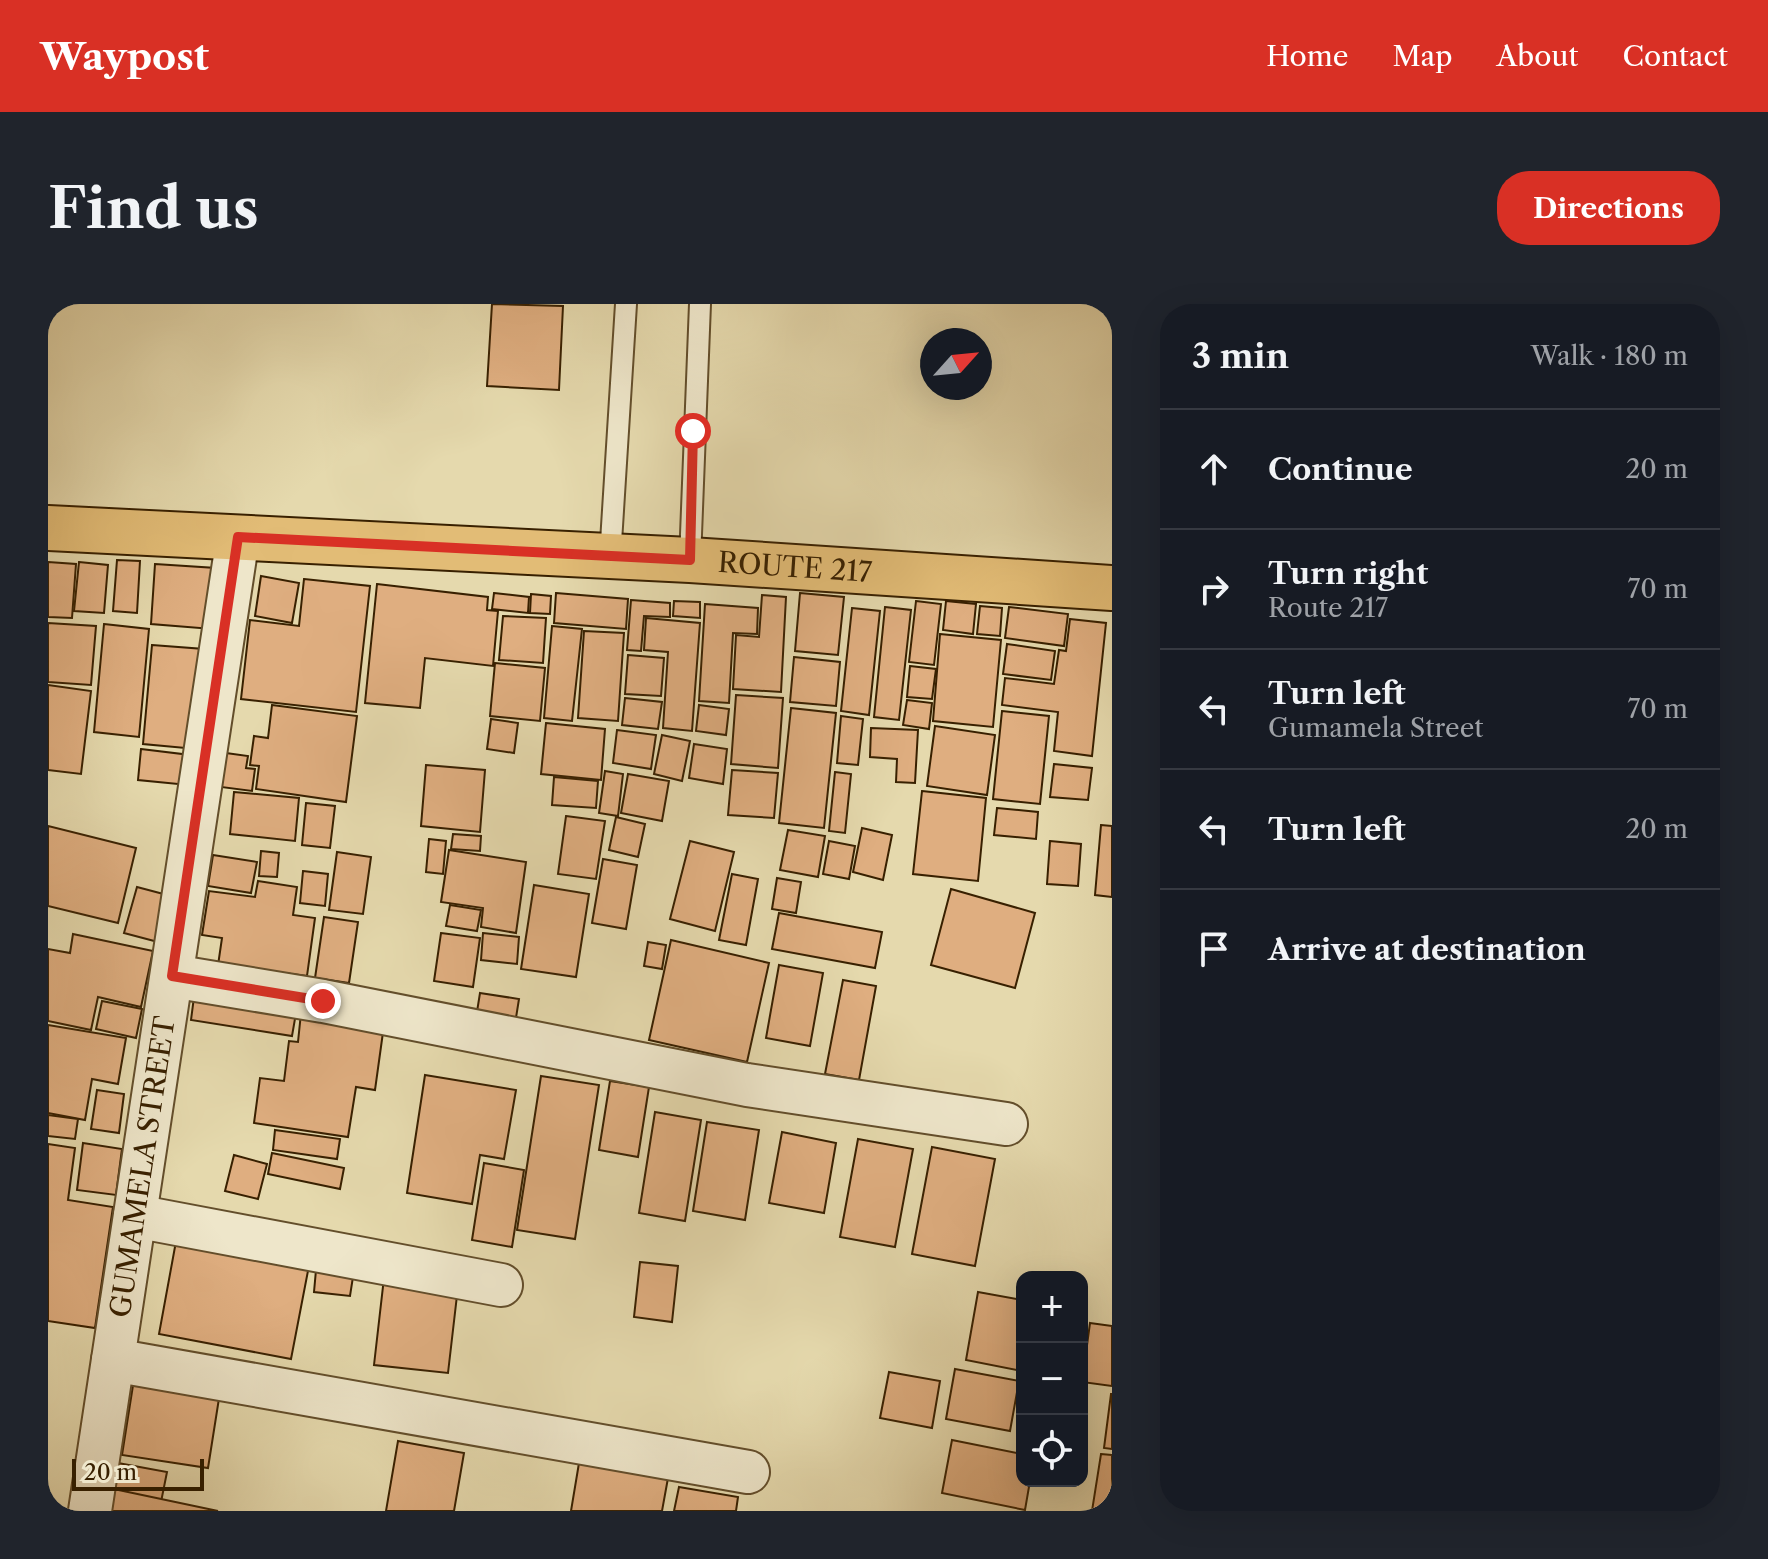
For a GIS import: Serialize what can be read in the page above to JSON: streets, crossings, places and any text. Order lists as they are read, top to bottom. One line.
{"streets":{"main road":["ROUTE 217"],"street":["GUMAMELA STREET"]},"crossings":[["ROUTE 217","GUMAMELA STREET"]],"scale_bar":"20 m","north":"top right","page":{"header":"Waypost","nav":["Home","Map","About","Contact"],"buttons":"Directions","title":"Find us","heading":["3 min","Walk · 180 m"],"list":[["Continue","20 m"],["Turn right","Route 217","70 m"],["Turn left","Gumamela Street","70 m"],["Turn left","20 m"],"Arrive at destination"],"map_buttons":["+","−"],"scale":"20 m"}}
